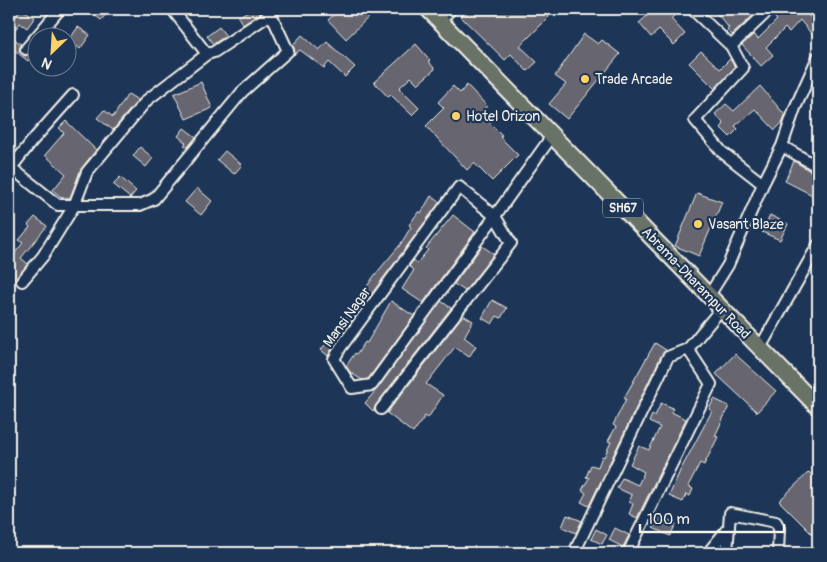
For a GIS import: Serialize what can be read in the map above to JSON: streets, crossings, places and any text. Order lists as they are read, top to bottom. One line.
{"streets":{"main road":["SH67","Abrama-Dharampur Road"],"street":["Mansi Nagar"]},"crossings":[["Abrama-Dharampur Road","Mansi Nagar"]],"places":["Trade Arcade","Hotel Orizon","Vasant Blaze"],"scale_bar":"100 m","north":"bottom left"}
